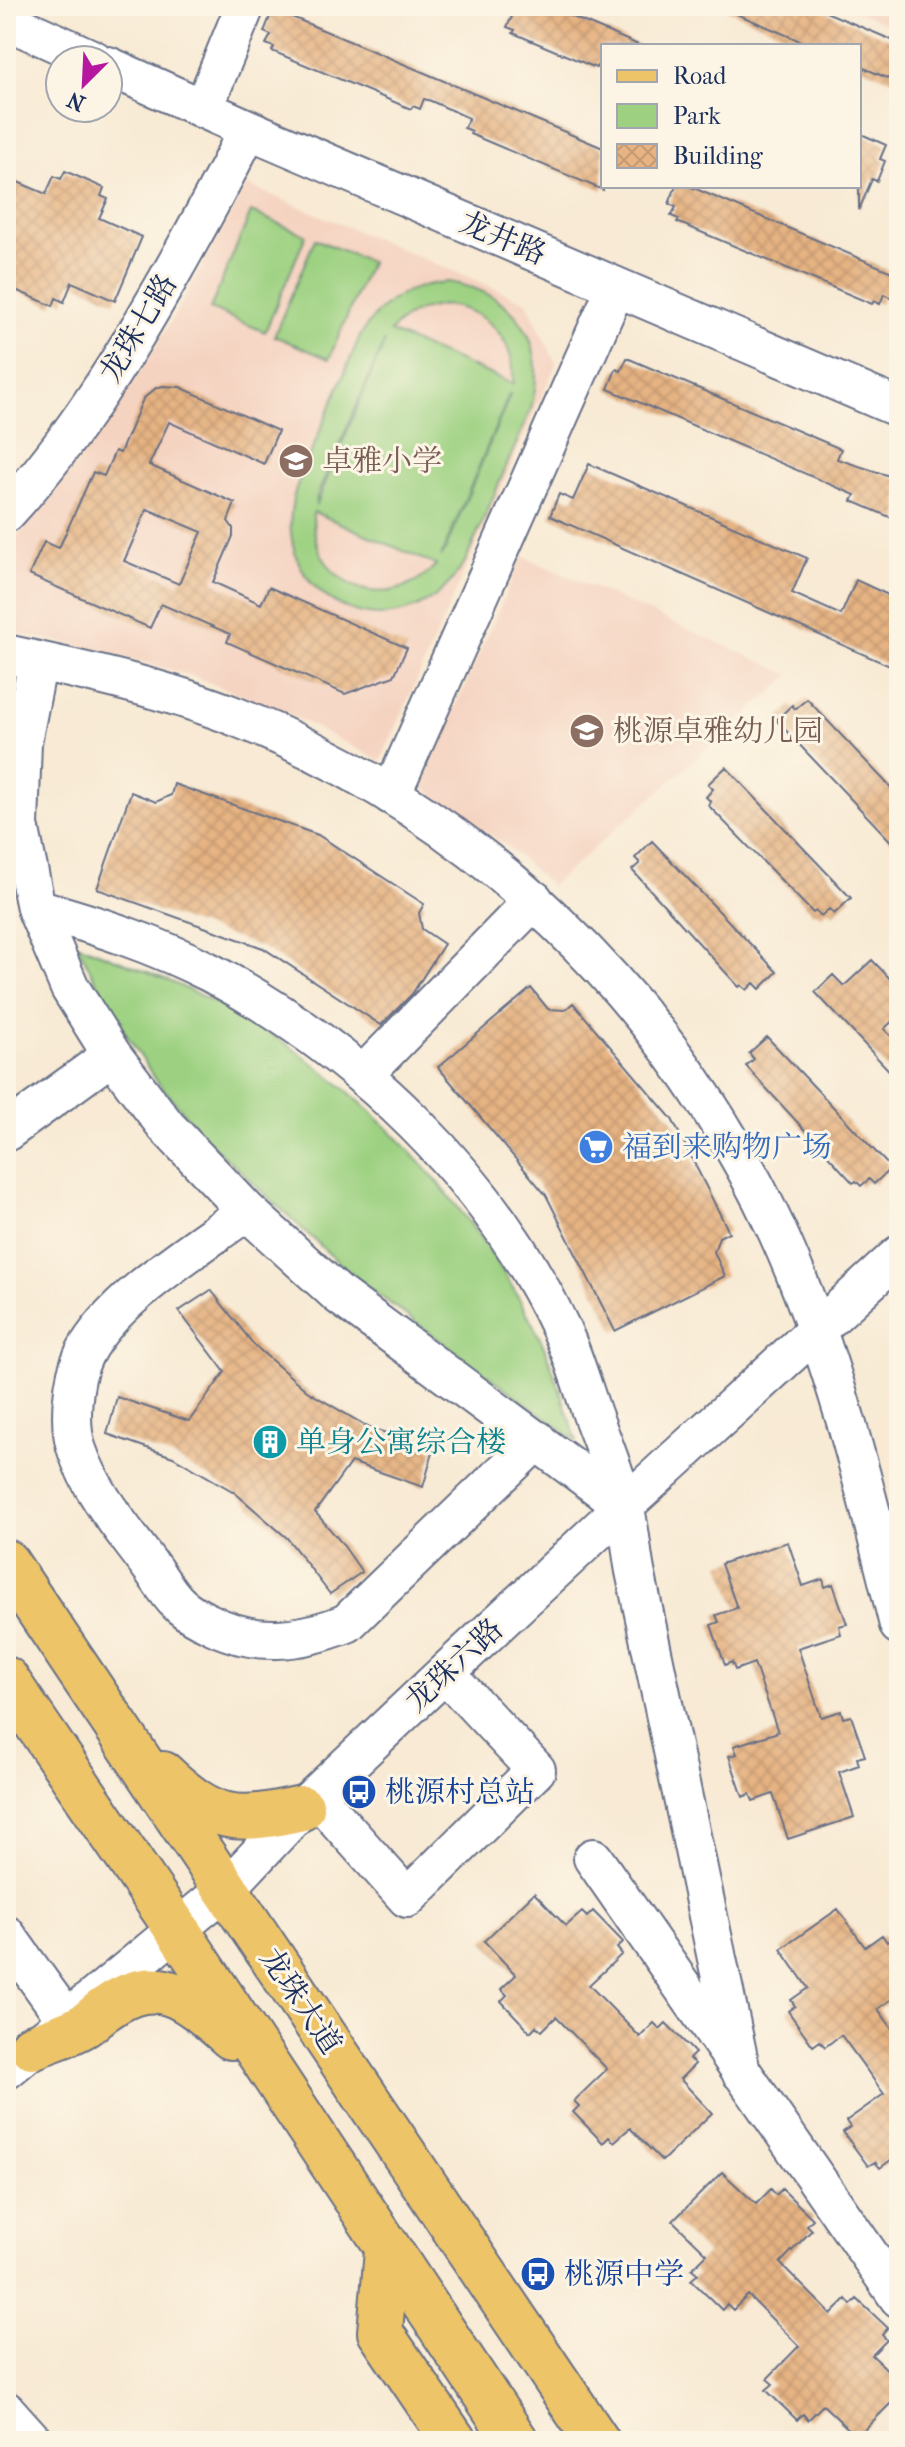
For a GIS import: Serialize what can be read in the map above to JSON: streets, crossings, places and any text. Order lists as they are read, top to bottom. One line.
{"streets":{"main road":["龙珠大道"],"street":["龙井路","龙珠七路","龙珠六路"]},"crossings":[["龙井路","龙珠七路"],["龙珠六路","龙珠大道"]],"places":{"school or university":["卓雅小学","桃源卓雅幼儿园"],"supermarket":["福到来购物广场"],"building":["单身公寓综合楼"],"bus stop":["桃源村总站","桃源中学"]},"legend":["Road","Park","Building"],"north":"bottom left"}
